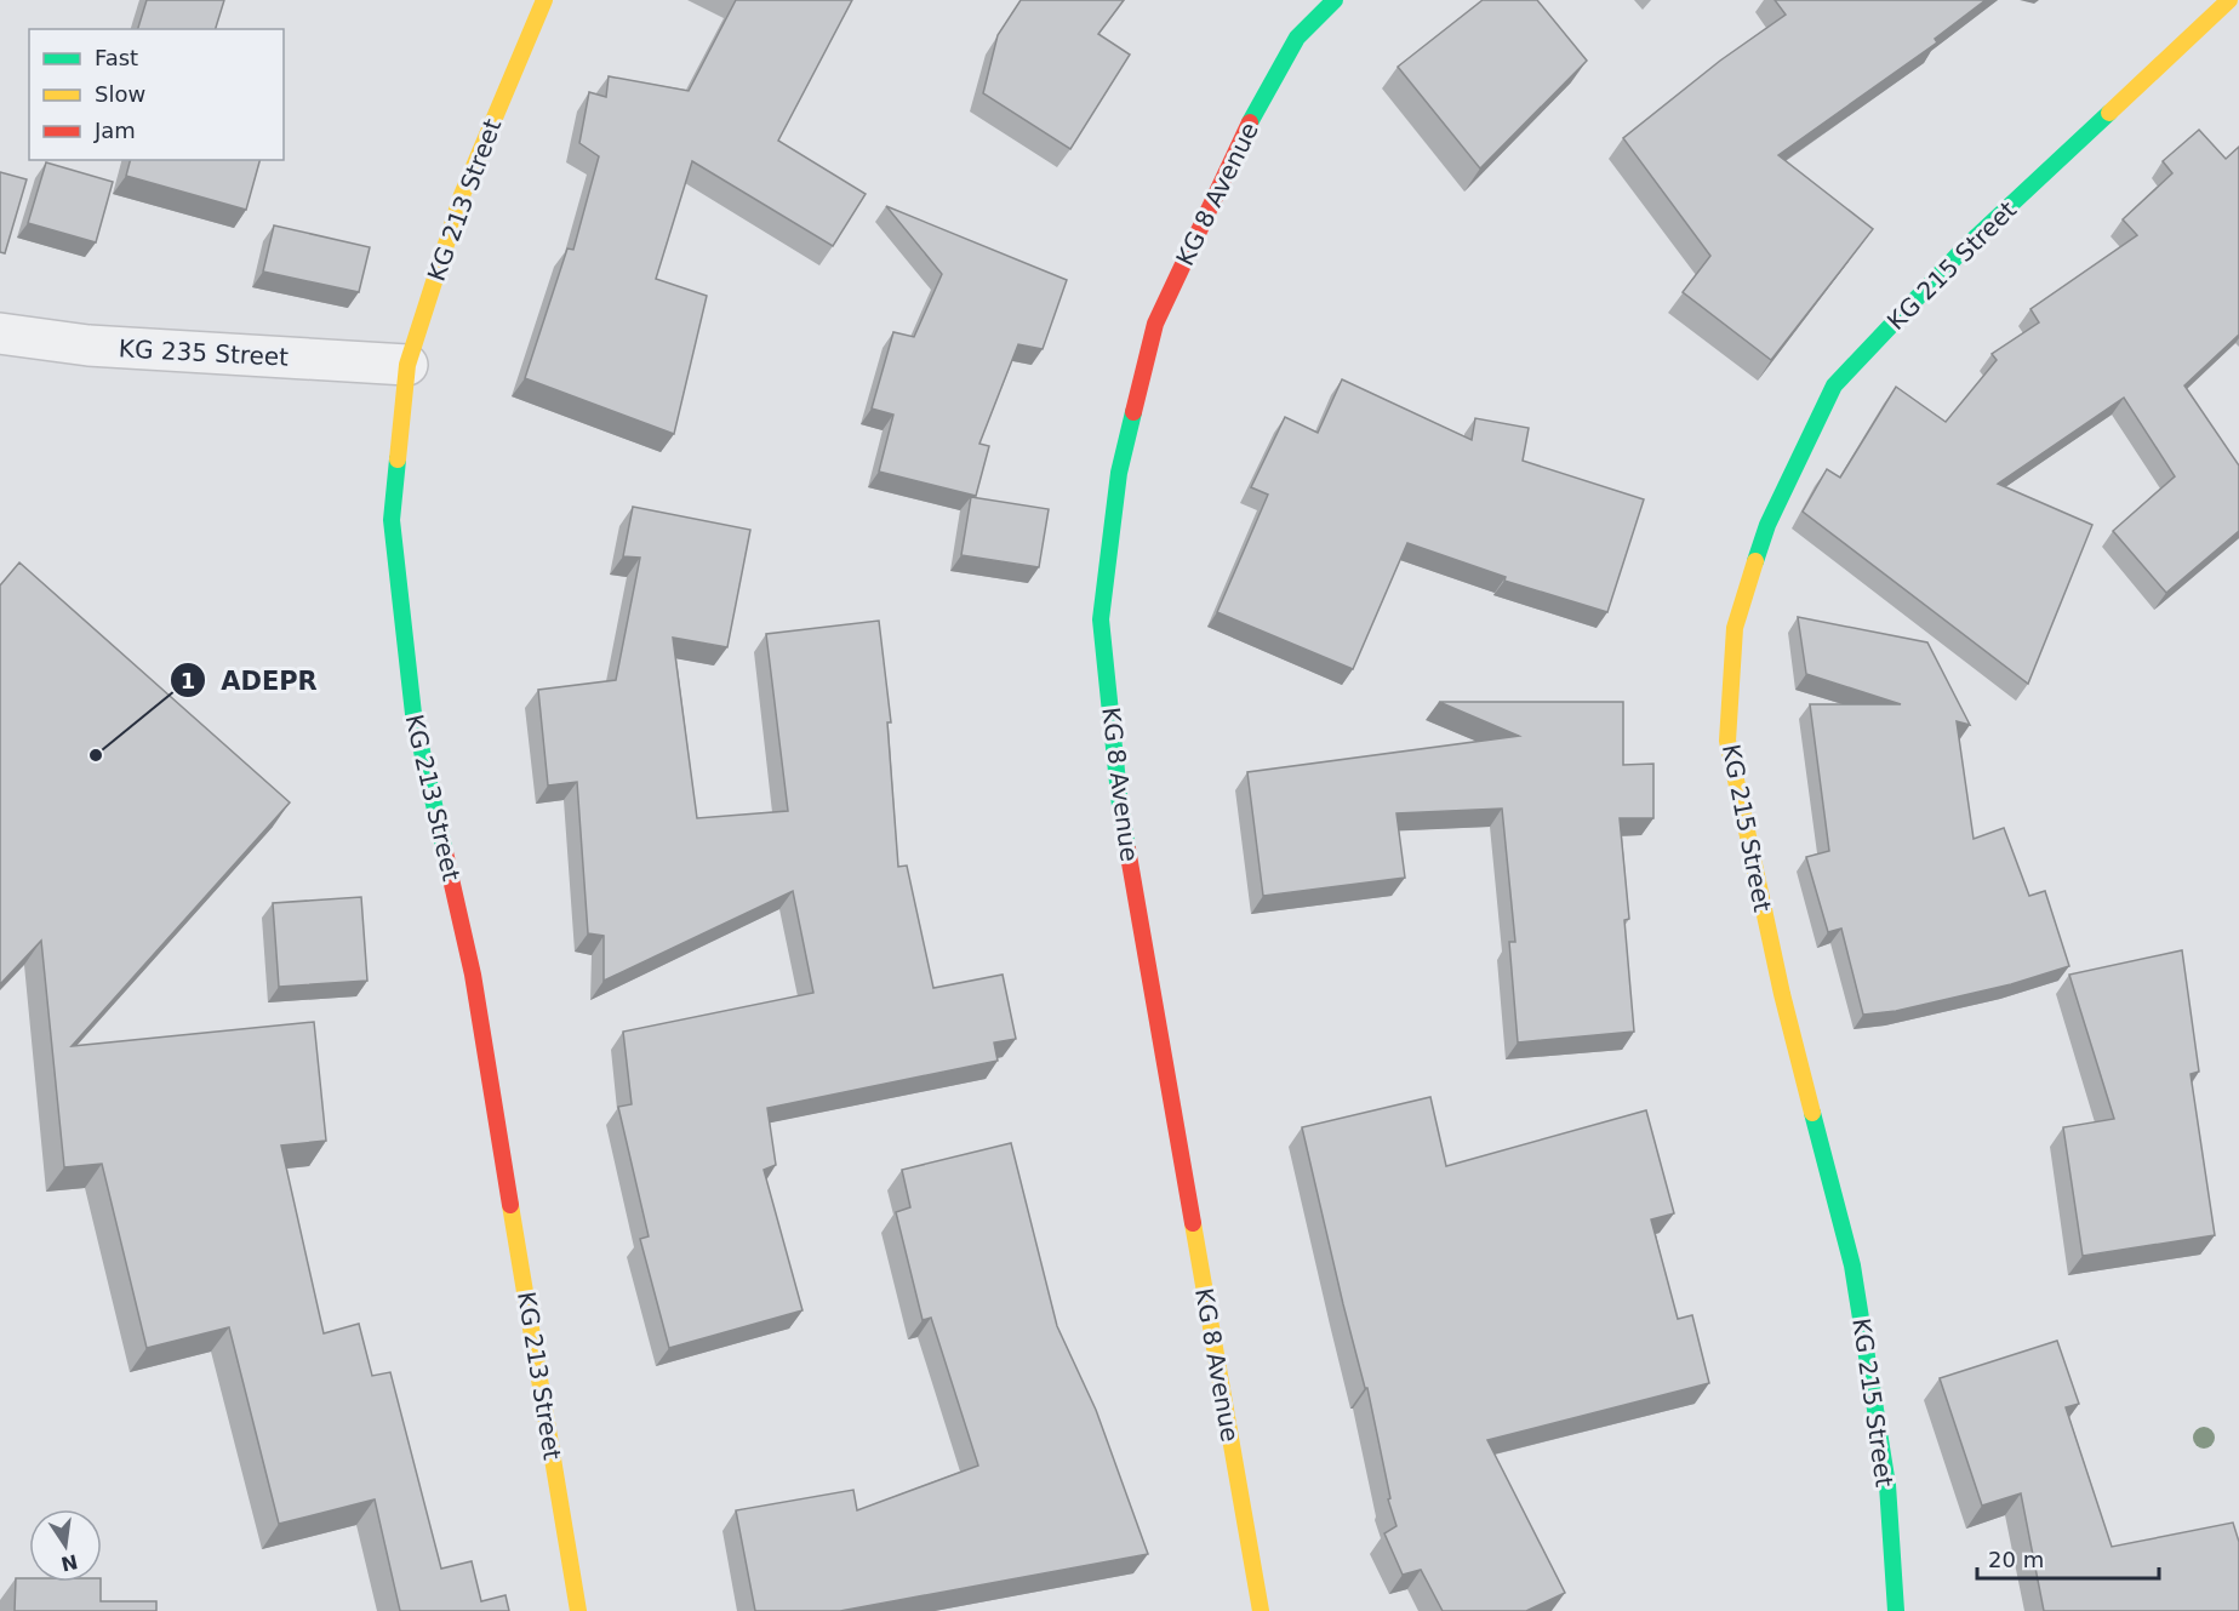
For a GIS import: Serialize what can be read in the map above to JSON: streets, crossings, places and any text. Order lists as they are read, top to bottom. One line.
{"streets":{"street":["KG 8 Avenue","KG 213 Street","KG 215 Street","KG 235 Street"]},"crossings":[["KG 213 Street","KG 235 Street"]],"places":["ADEPR"],"legend":["Fast","Slow","Jam"],"scale_bar":"20 m","north":"bottom"}
